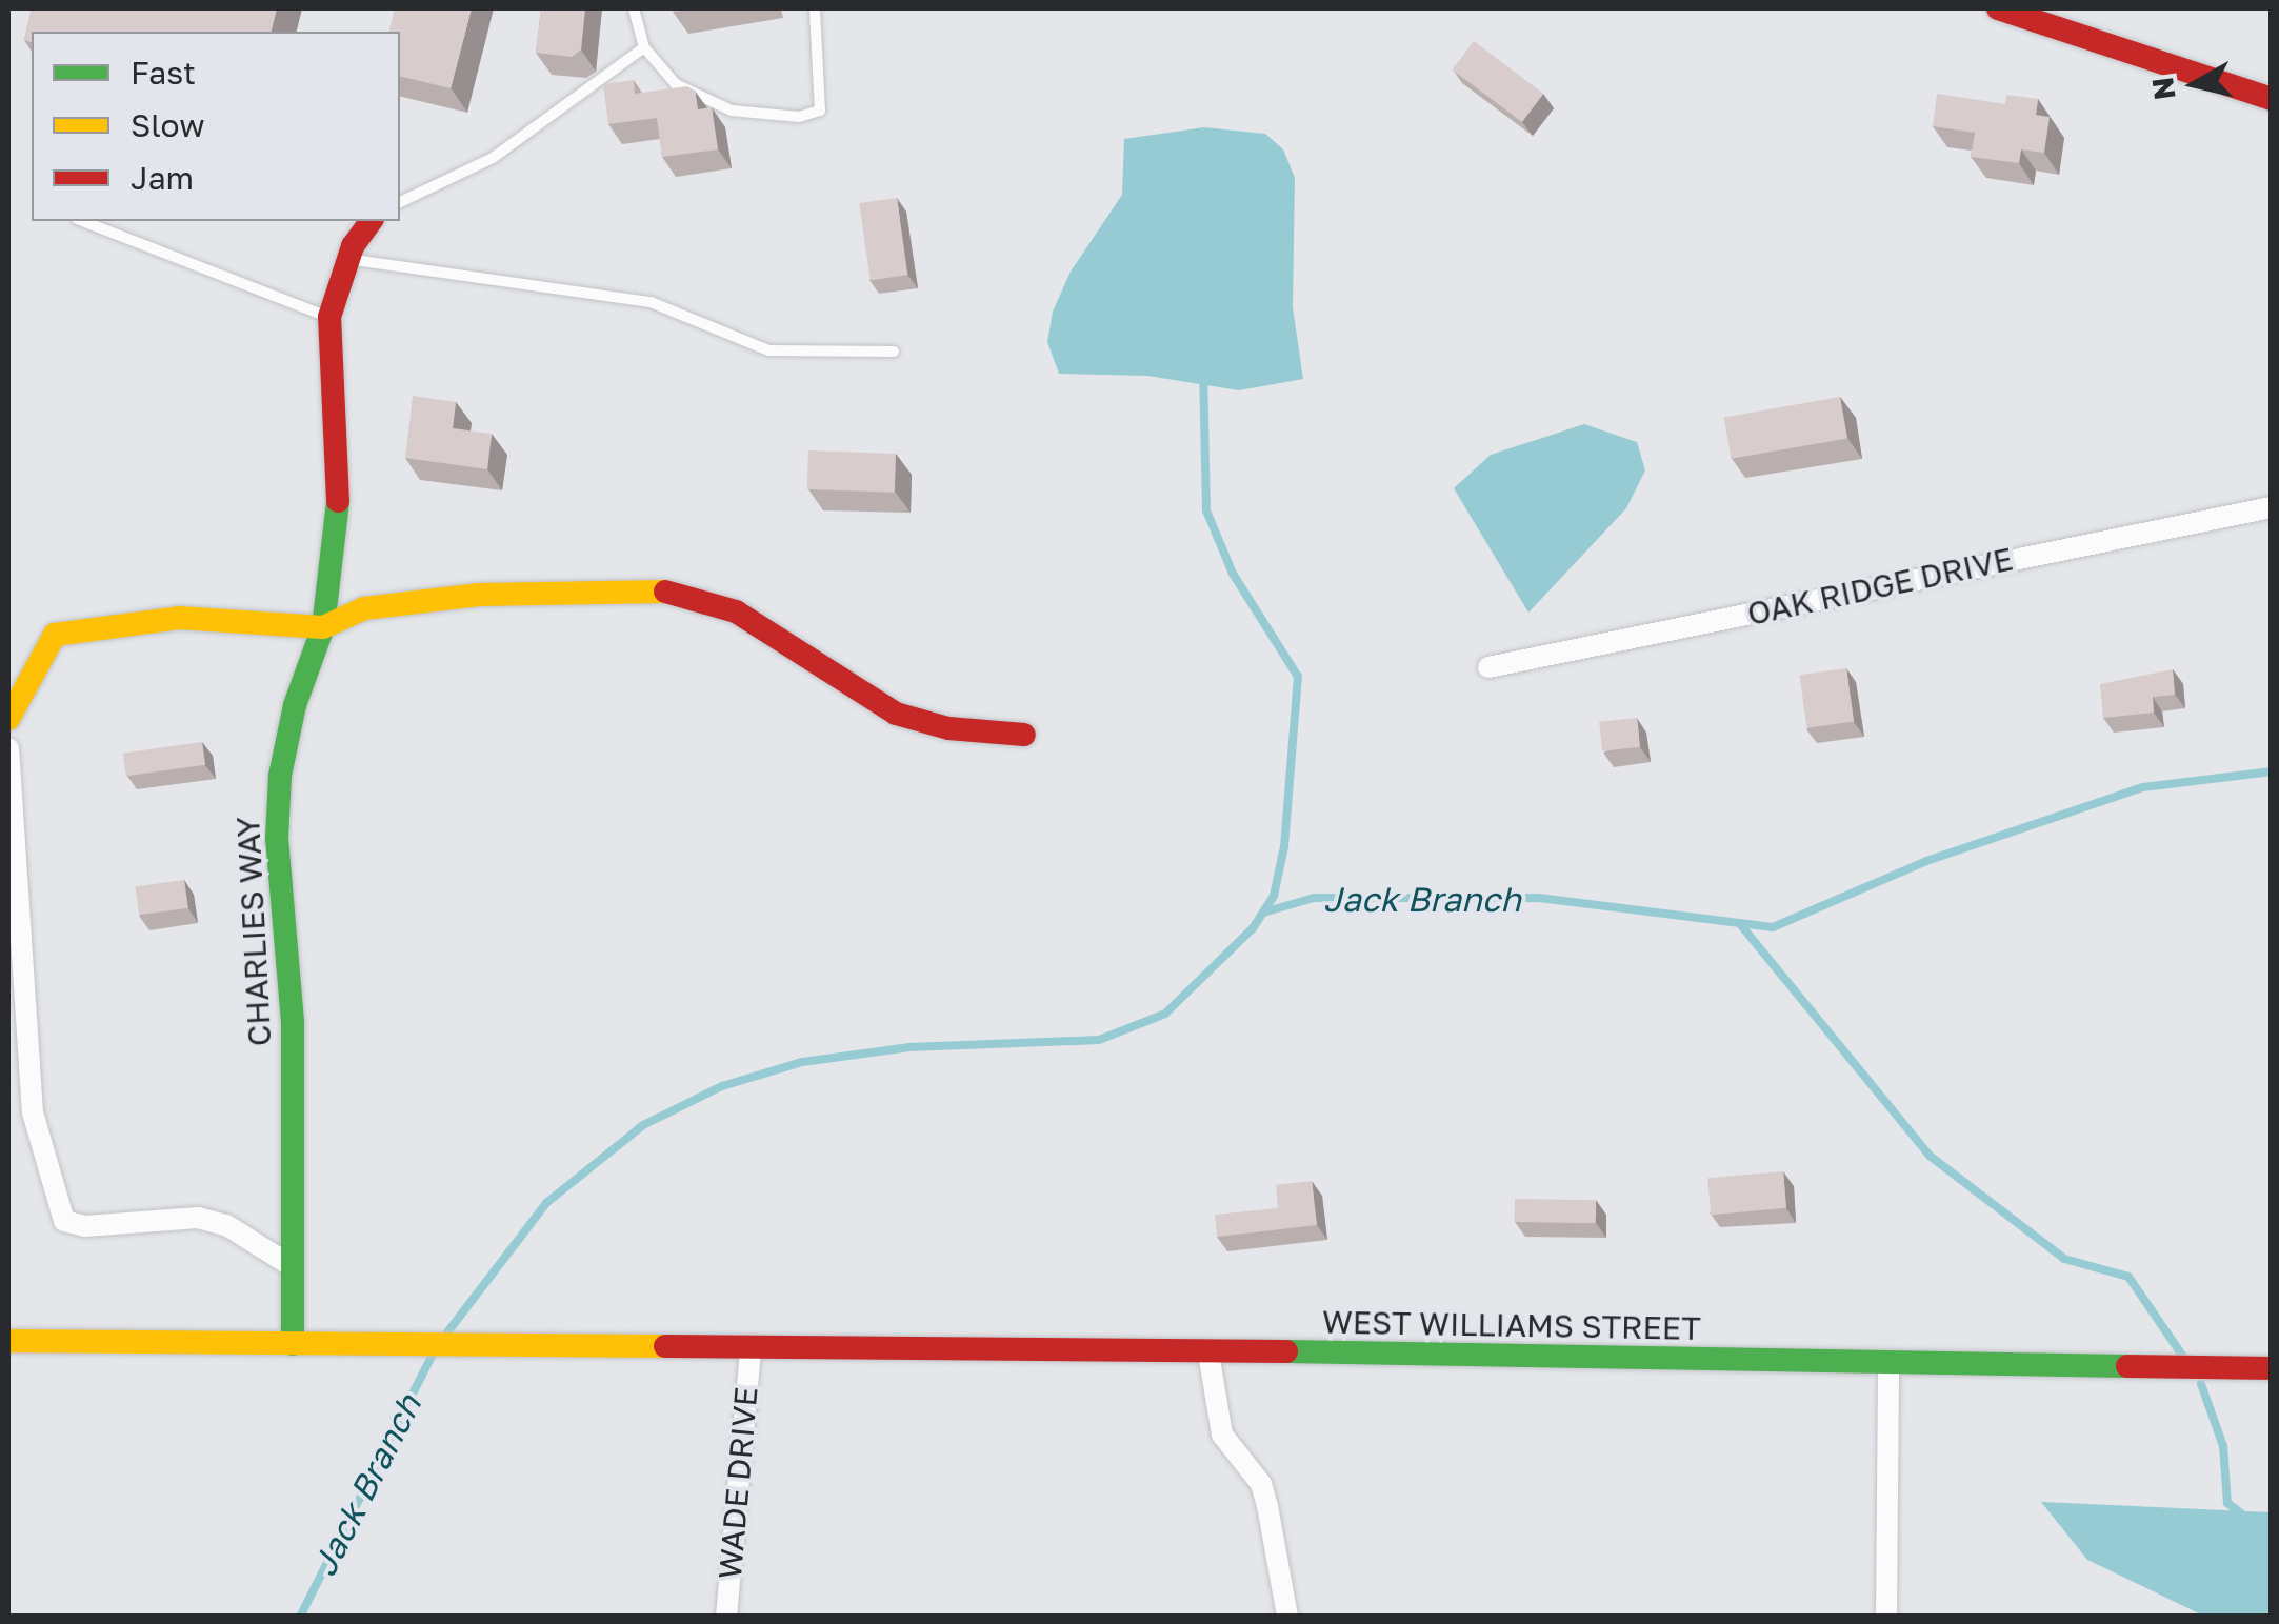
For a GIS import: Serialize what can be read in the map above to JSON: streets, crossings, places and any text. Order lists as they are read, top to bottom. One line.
{"streets":{"street":["OAK RIDGE DRIVE","CHARLIES WAY","WEST WILLIAMS STREET","WADE DRIVE"]},"crossings":[["CHARLIES WAY","WEST WILLIAMS STREET"],["WEST WILLIAMS STREET","WADE DRIVE"]],"water":["Jack Branch"],"legend":["Fast","Slow","Jam"],"north":"left"}
